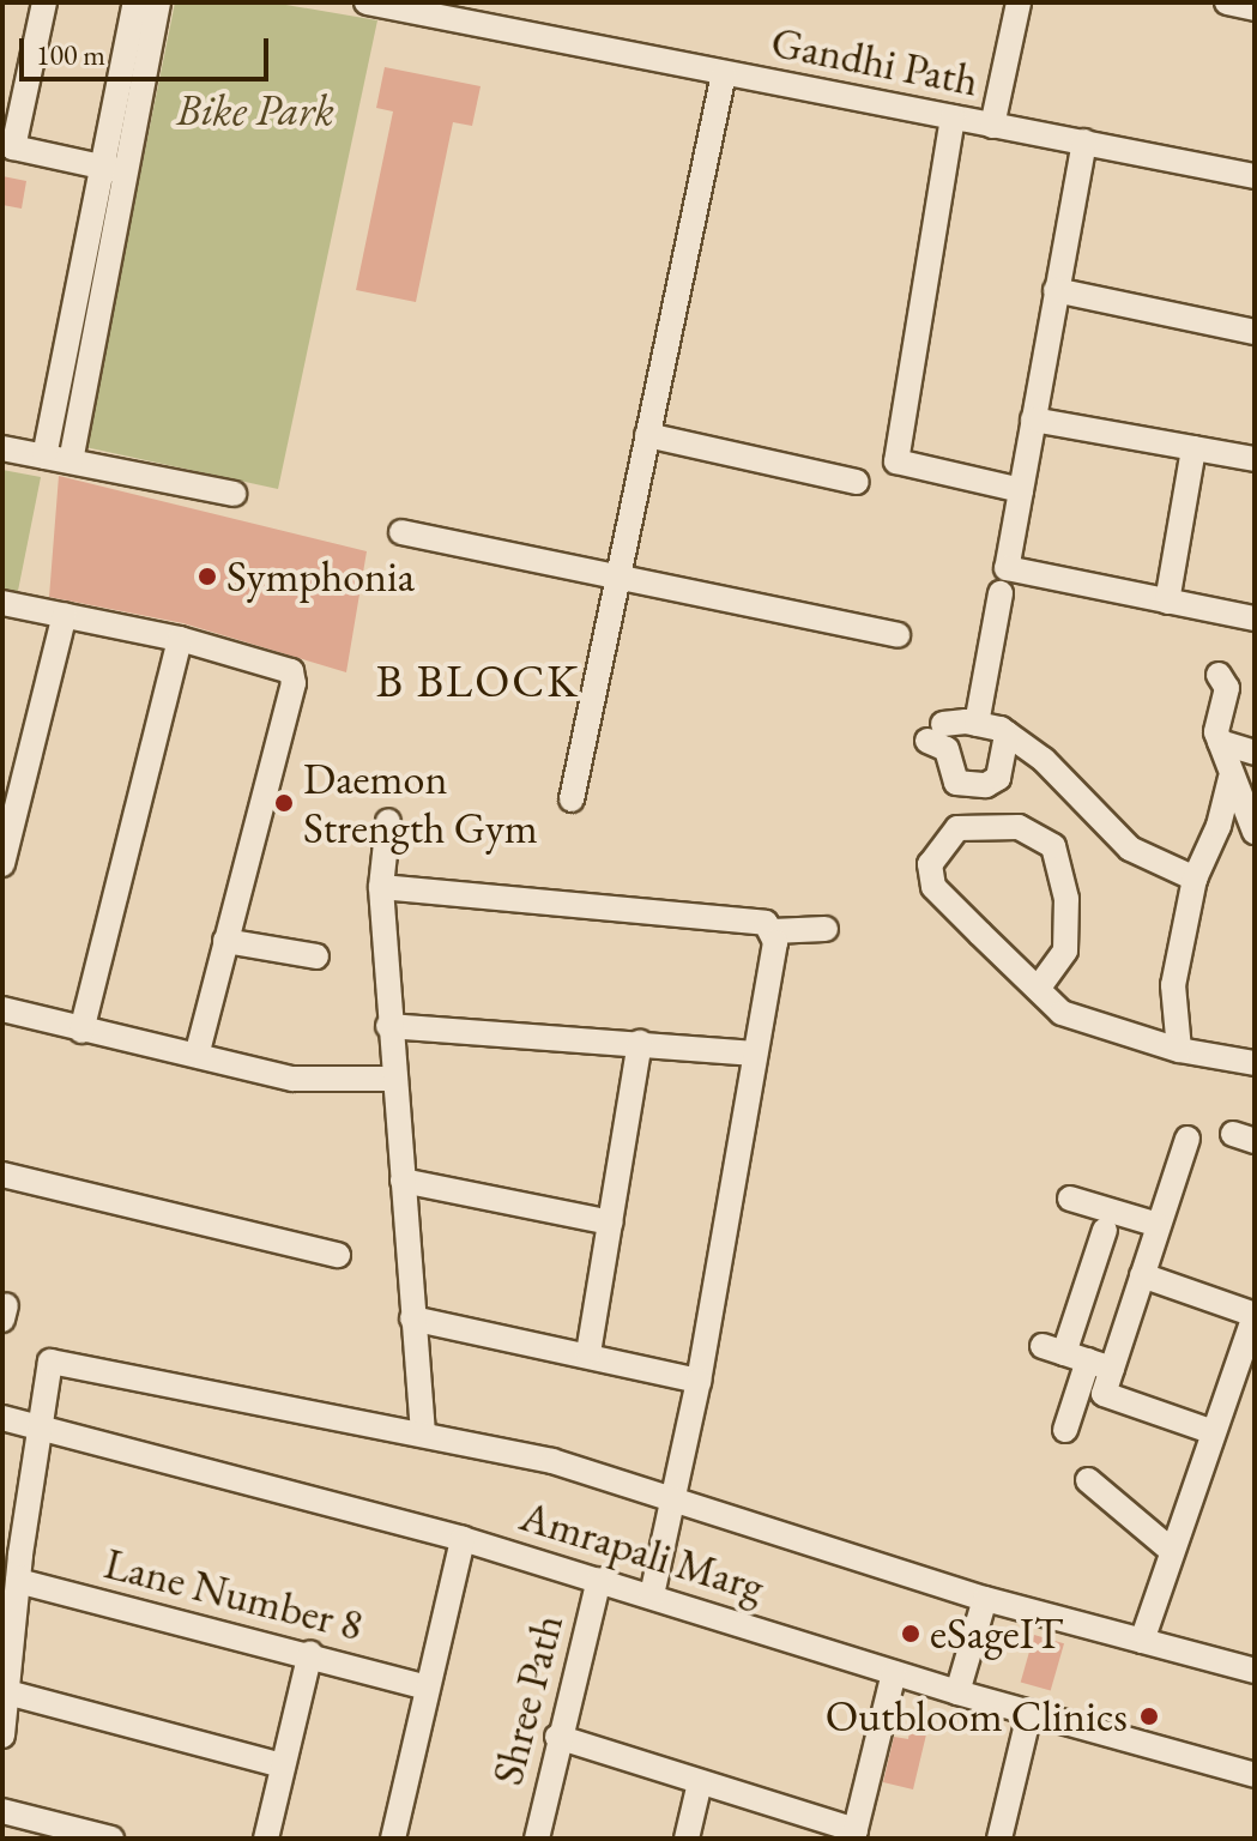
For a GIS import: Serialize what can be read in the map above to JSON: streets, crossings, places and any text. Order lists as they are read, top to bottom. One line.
{"streets":{"street":["Gandhi Path","Amrapali Marg","Lane Number 8","Shree Path"]},"crossings":[["Amrapali Marg","Shree Path"]],"districts":["B BLOCK"],"parks":["Bike Park"],"places":["Symphonia","Daemon Strength Gym","eSageIT","Outbloom Clinics"],"scale_bar":"100 m"}
